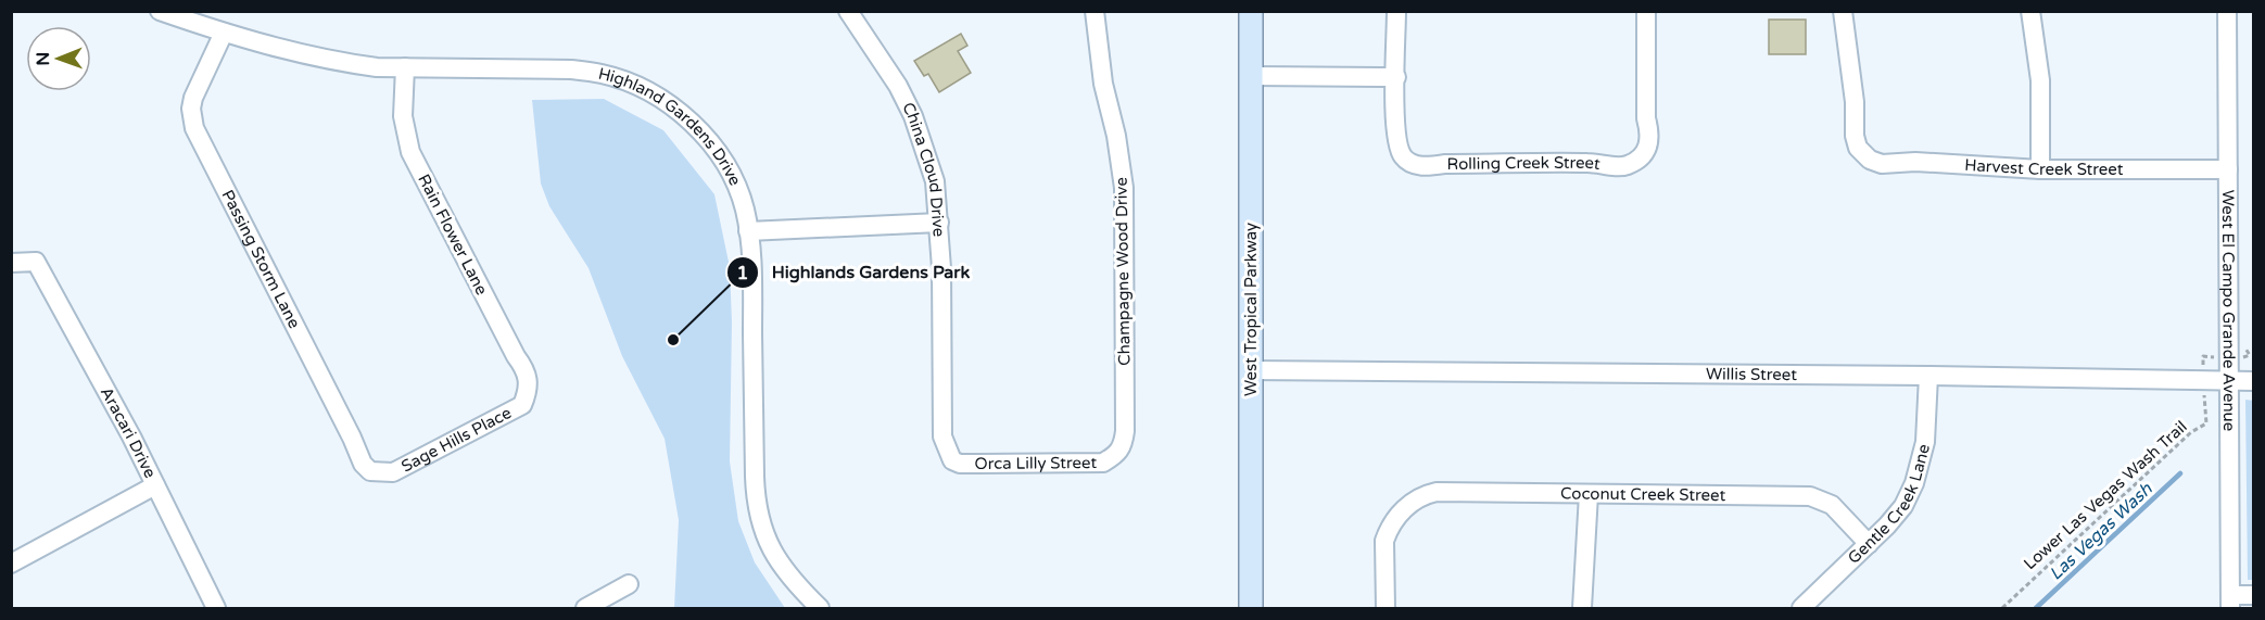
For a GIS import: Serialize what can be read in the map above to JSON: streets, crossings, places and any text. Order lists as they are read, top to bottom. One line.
{"streets":{"main road":["West Tropical Parkway"],"street":["Highland Gardens Drive","Rolling Creek Street","Harvest Creek Street","China Cloud Drive","Rain Flower Lane","Passing Storm Lane","Champagne Wood Drive","West El Campo Grande Avenue","Willis Street","Aracari Drive","Sage Hills Place","Orca Lilly Street","Coconut Creek Street","Gentle Creek Lane"],"path":["Lower Las Vegas Wash Trail"]},"crossings":[["Highland Gardens Drive","Rain Flower Lane"],["Highland Gardens Drive","Passing Storm Lane"],["Harvest Creek Street","West El Campo Grande Avenue"],["China Cloud Drive","Orca Lilly Street"],["Rain Flower Lane","Sage Hills Place"],["Passing Storm Lane","Sage Hills Place"],["Champagne Wood Drive","Orca Lilly Street"],["West Tropical Parkway","Willis Street"],["West El Campo Grande Avenue","Willis Street"],["West El Campo Grande Avenue","Lower Las Vegas Wash Trail"],["Willis Street","Lower Las Vegas Wash Trail"],["Willis Street","Gentle Creek Lane"],["Coconut Creek Street","Gentle Creek Lane"]],"water":["Las Vegas Wash"],"places":["Highlands Gardens Park"],"north":"left"}
